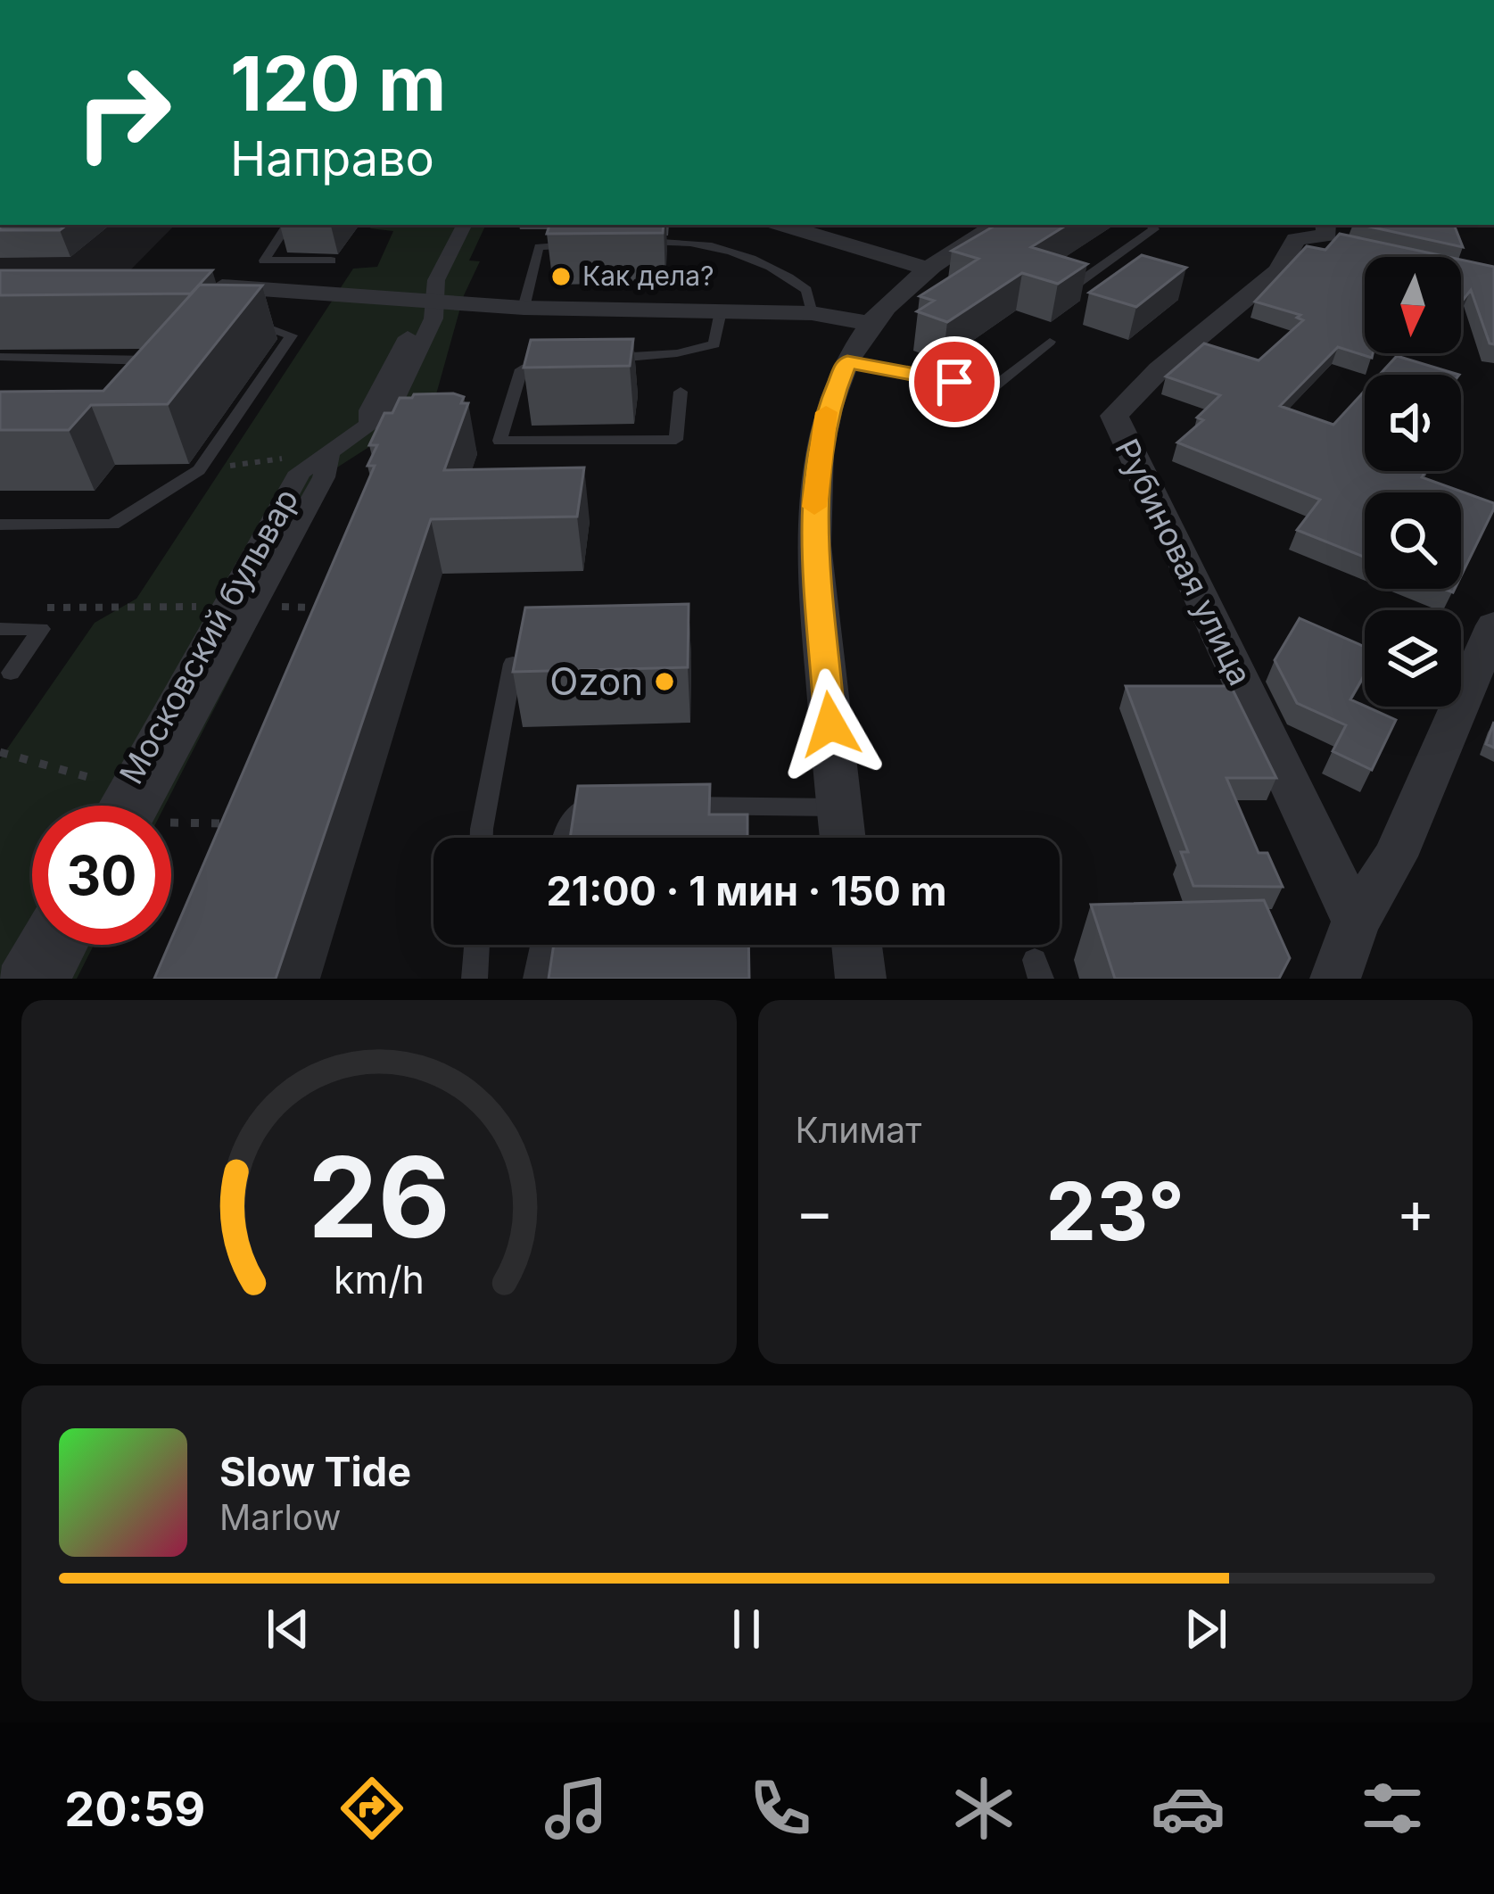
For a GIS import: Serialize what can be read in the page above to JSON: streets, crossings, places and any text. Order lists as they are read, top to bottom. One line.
{"streets":{"street":["Рубиновая улица","Московский бульвар"]},"places":["Как дела?","Ozon"],"north":"bottom","page":{"turn":["120 m","Направо"],"limit":"30","trip":"21:00 · 1 мин · 150 m","tile":"Климат","heat":["−","23°","+"],"song":["Slow Tide","Marlow"],"tabs":"20:59","gauge":["26","km/h"]}}
